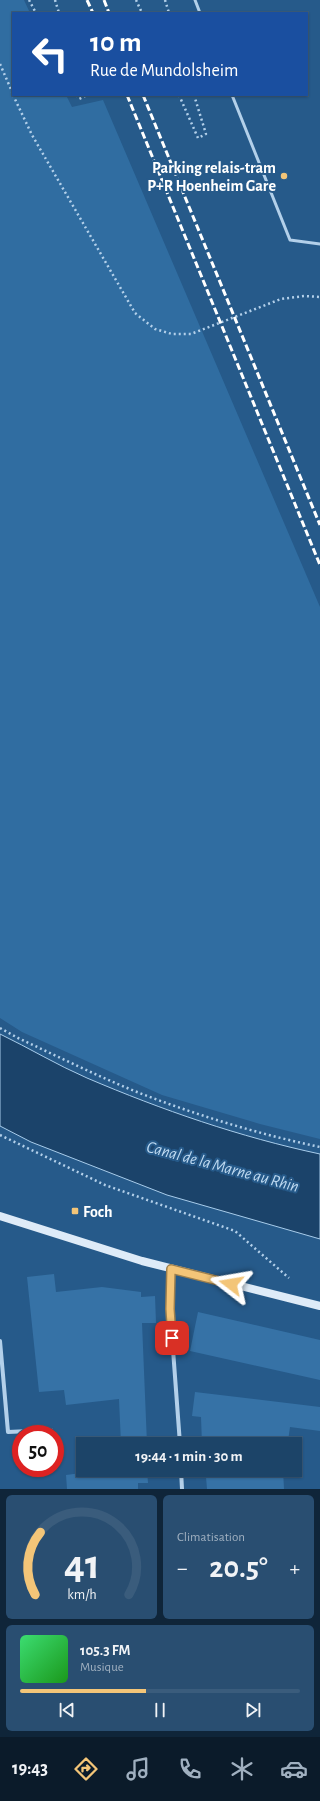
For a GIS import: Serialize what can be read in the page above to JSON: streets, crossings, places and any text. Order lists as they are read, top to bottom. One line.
{"water":["Canal de la Marne au Rhin"],"places":{"other":["Parking relais-tram P+R Hoenheim Gare"],"transit":["Foch"]},"page":{"turn":["10 m","Rue de Mundolsheim"],"limit":"50","trip":"19:44 · 1 min · 30 m","tile":"Climatisation","heat":["−","20.5°","+"],"song":["105.3 FM","Musique"],"tabs":"19:43","gauge":["41","km/h"]}}
